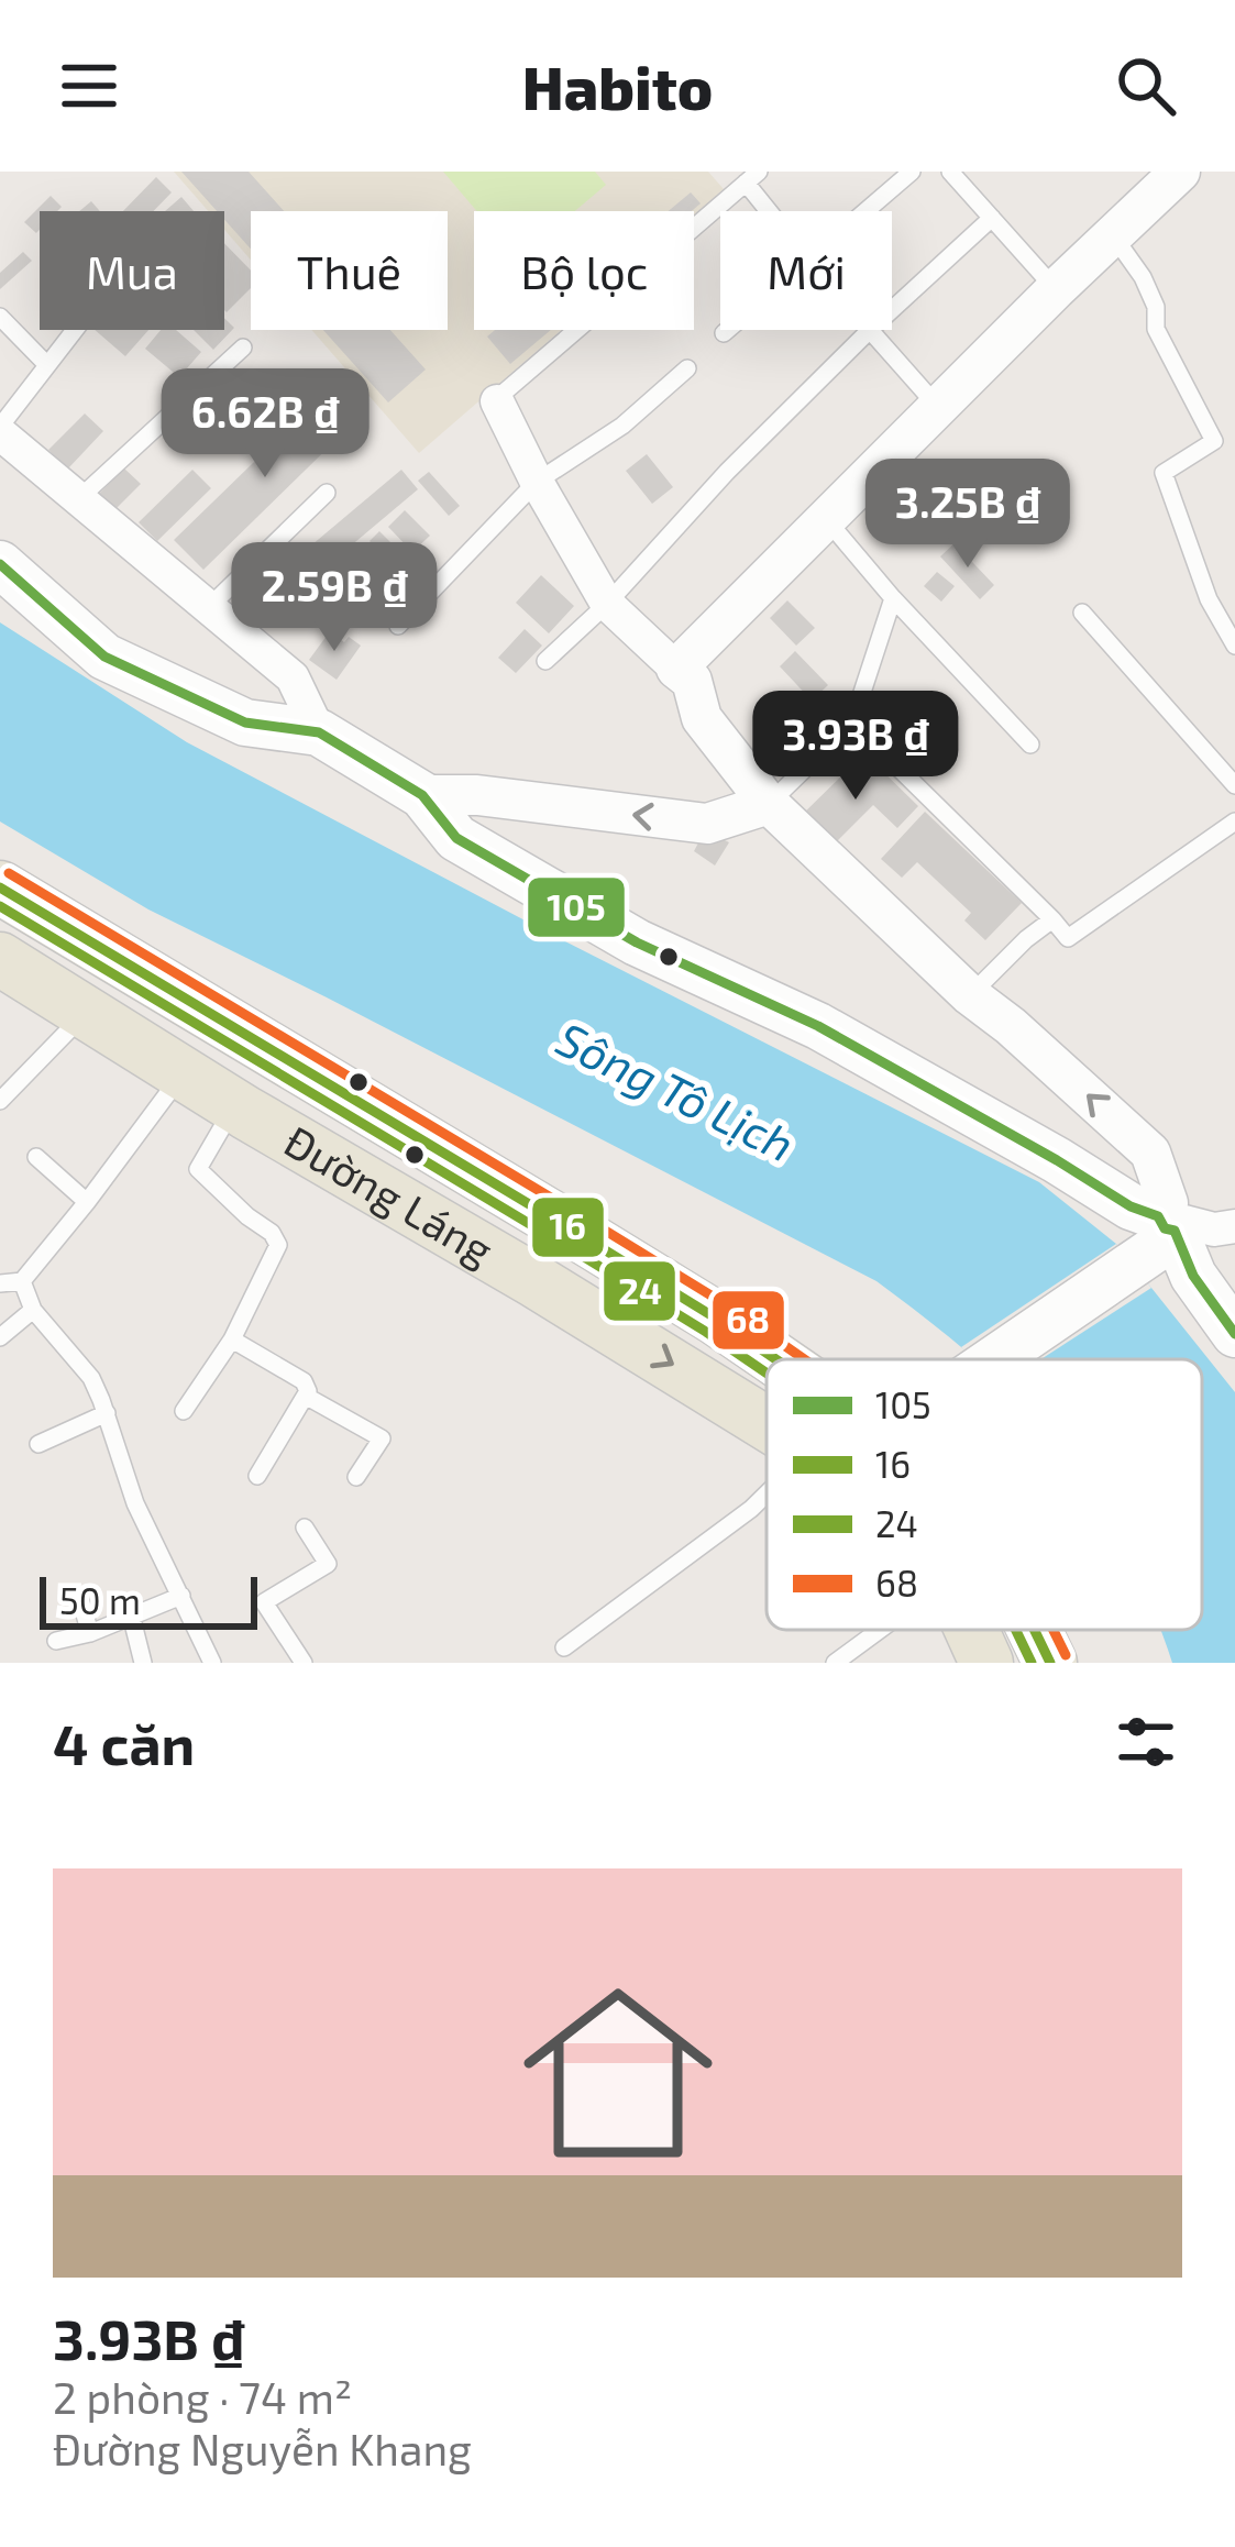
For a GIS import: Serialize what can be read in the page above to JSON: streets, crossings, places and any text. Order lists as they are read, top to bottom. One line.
{"streets":{"main road":["Đường Láng"]},"water":["Sông Tô Lịch"],"lines":["transit line 105","transit line 68","transit line 16","transit line 24"],"legend":["105","16","24","68"],"scale_bar":"50 m","page":{"header":"Habito","chip":["Mua","Thuê","Bộ lọc","Mới"],"price":["6.62B ₫","3.25B ₫","2.59B ₫","3.93B ₫"],"scale":"50 m","heading":"4 căn","list":[{"name":"3.93B ₫","note":"2 phòng · 74 m² · Đường Nguyễn Khang"}]}}
